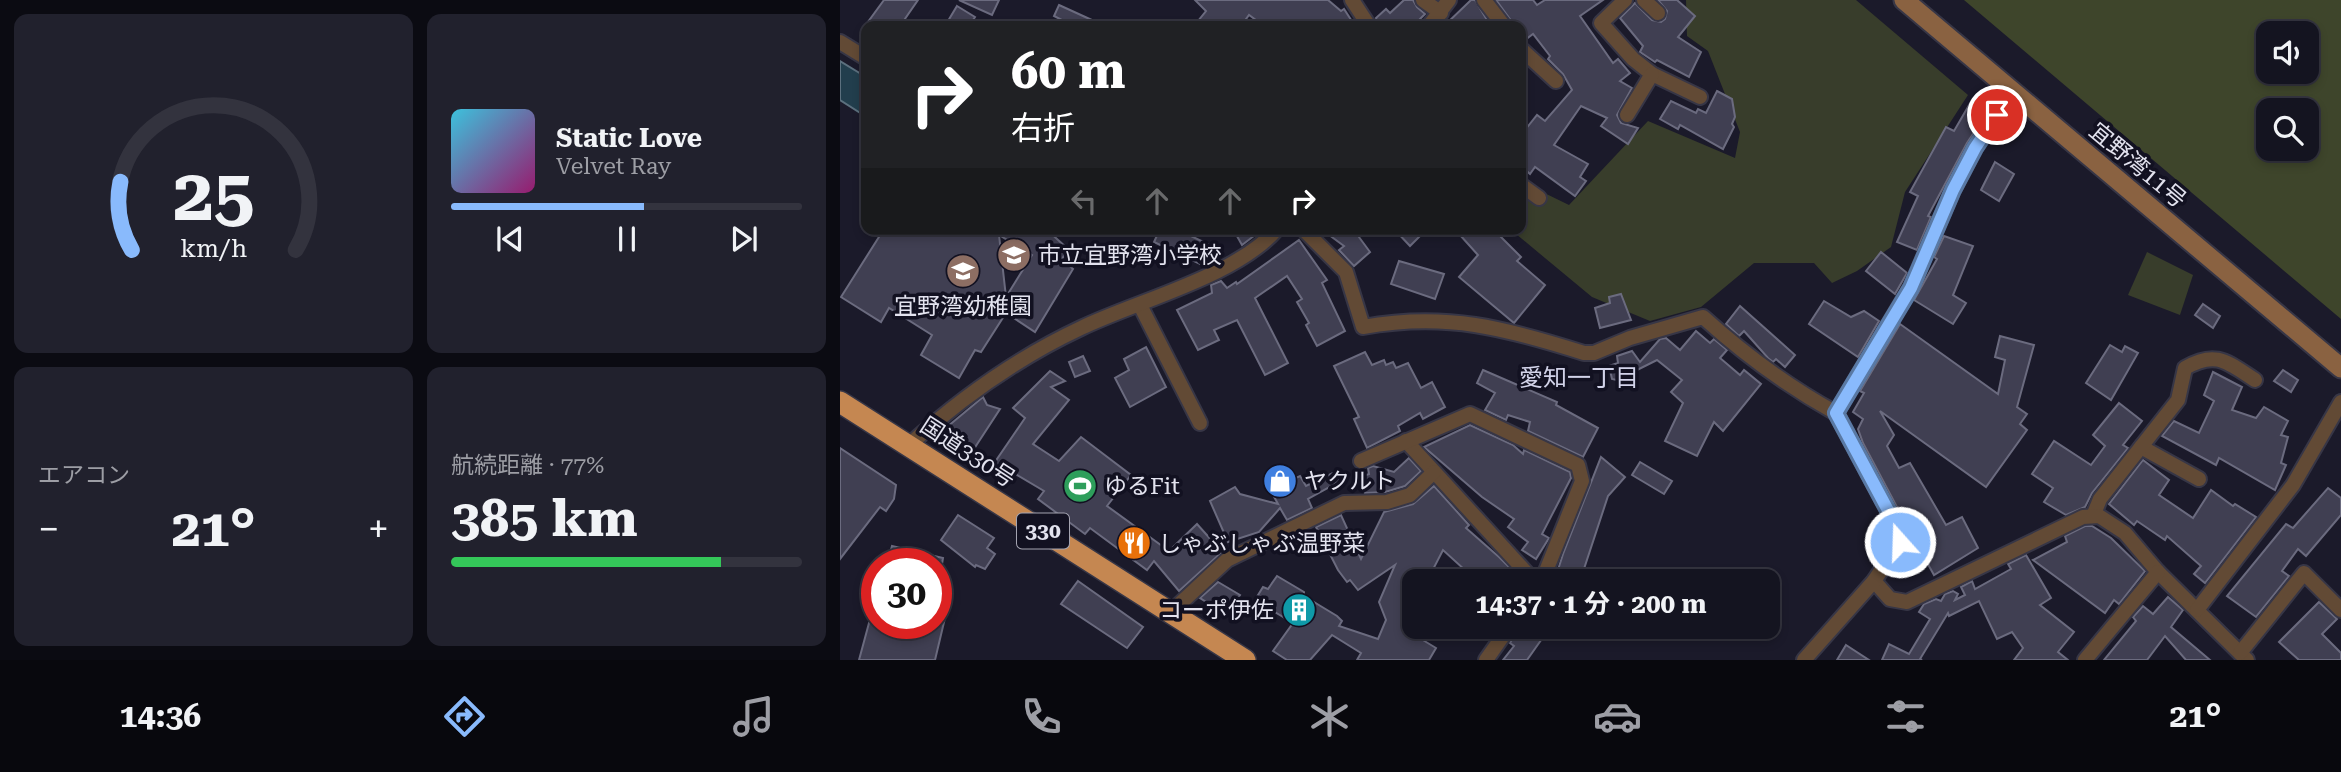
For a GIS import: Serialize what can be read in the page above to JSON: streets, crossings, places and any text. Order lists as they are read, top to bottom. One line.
{"streets":{"highway":["国道330号","330"],"street":["宜野湾11号"]},"districts":["愛知一丁目"],"places":{"school or university":["市立宜野湾小学校","宜野湾幼稚園"],"shop":["ヤクルト"],"sports":["ゆるFit"],"restaurant":["しゃぶしゃぶ温野菜"],"building":["コーポ伊佐"]},"page":{"turn":["60 m","右折"],"song":["Static Love","Velvet Ray"],"tile":["エアコン",["航続距離 · 77%","385 km"]],"heat":["−","21°","+"],"limit":"30","trip":"14:37 · 1 分 · 200 m","tabs":["14:36","21°"],"gauge":["25","km/h"]}}
